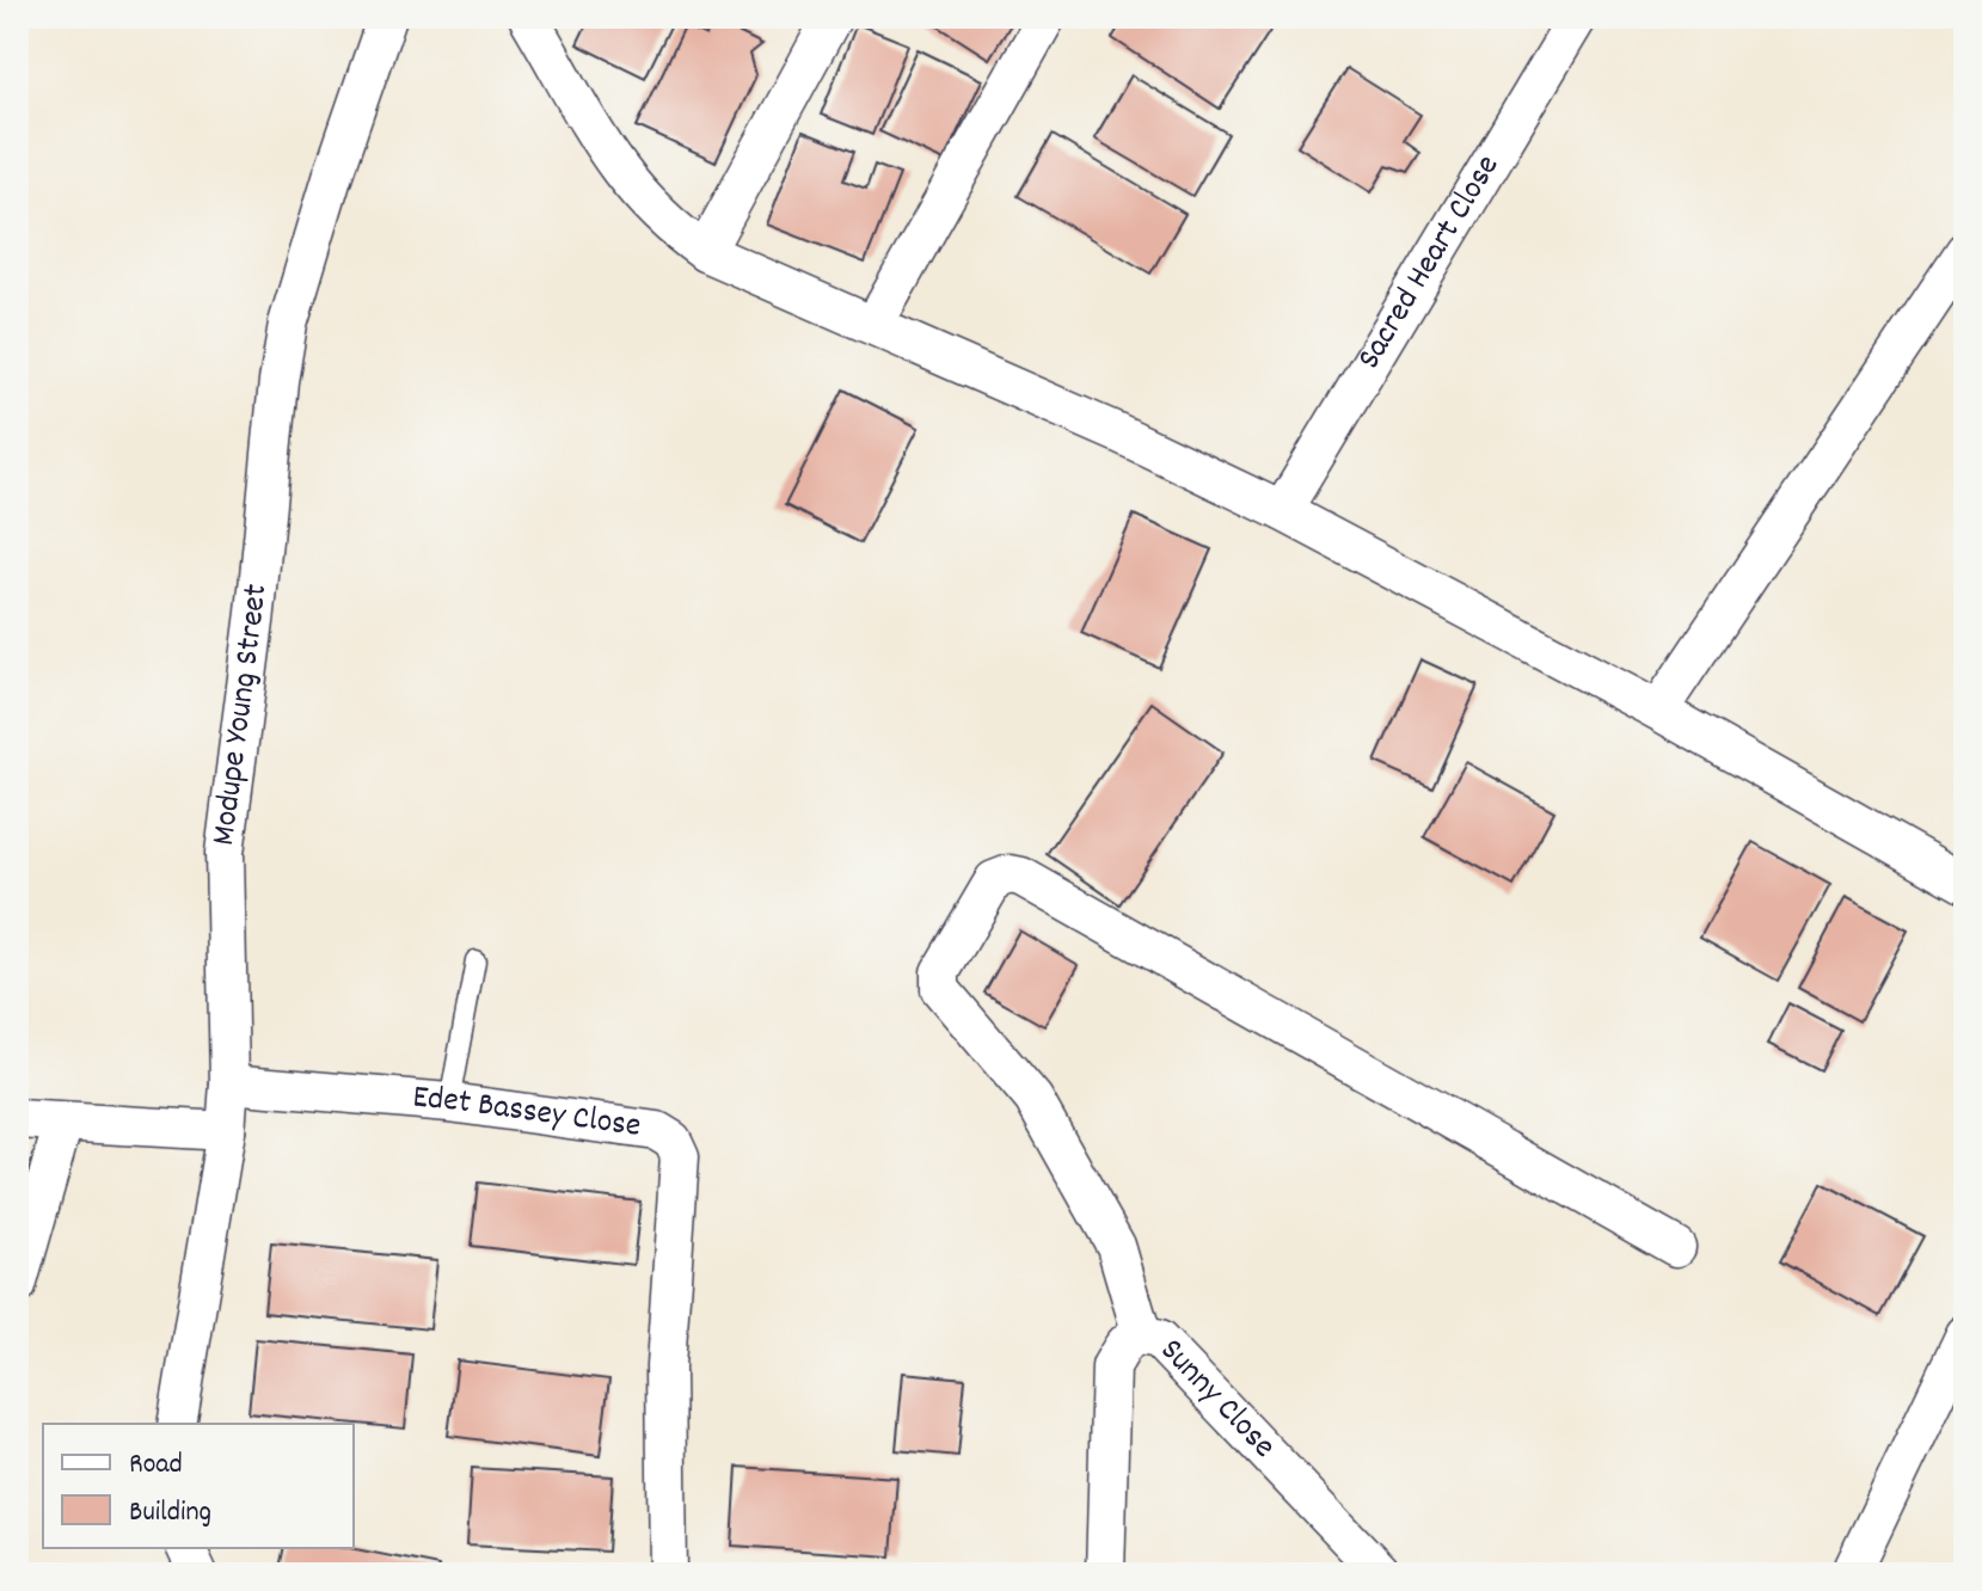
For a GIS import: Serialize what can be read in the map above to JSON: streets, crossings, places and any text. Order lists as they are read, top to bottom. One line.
{"streets":{"street":["Sacred Heart Close","Modupe Young Street","Edet Bassey Close","Sunny Close"]},"crossings":[["Modupe Young Street","Edet Bassey Close"]],"legend":["Road","Building"]}
